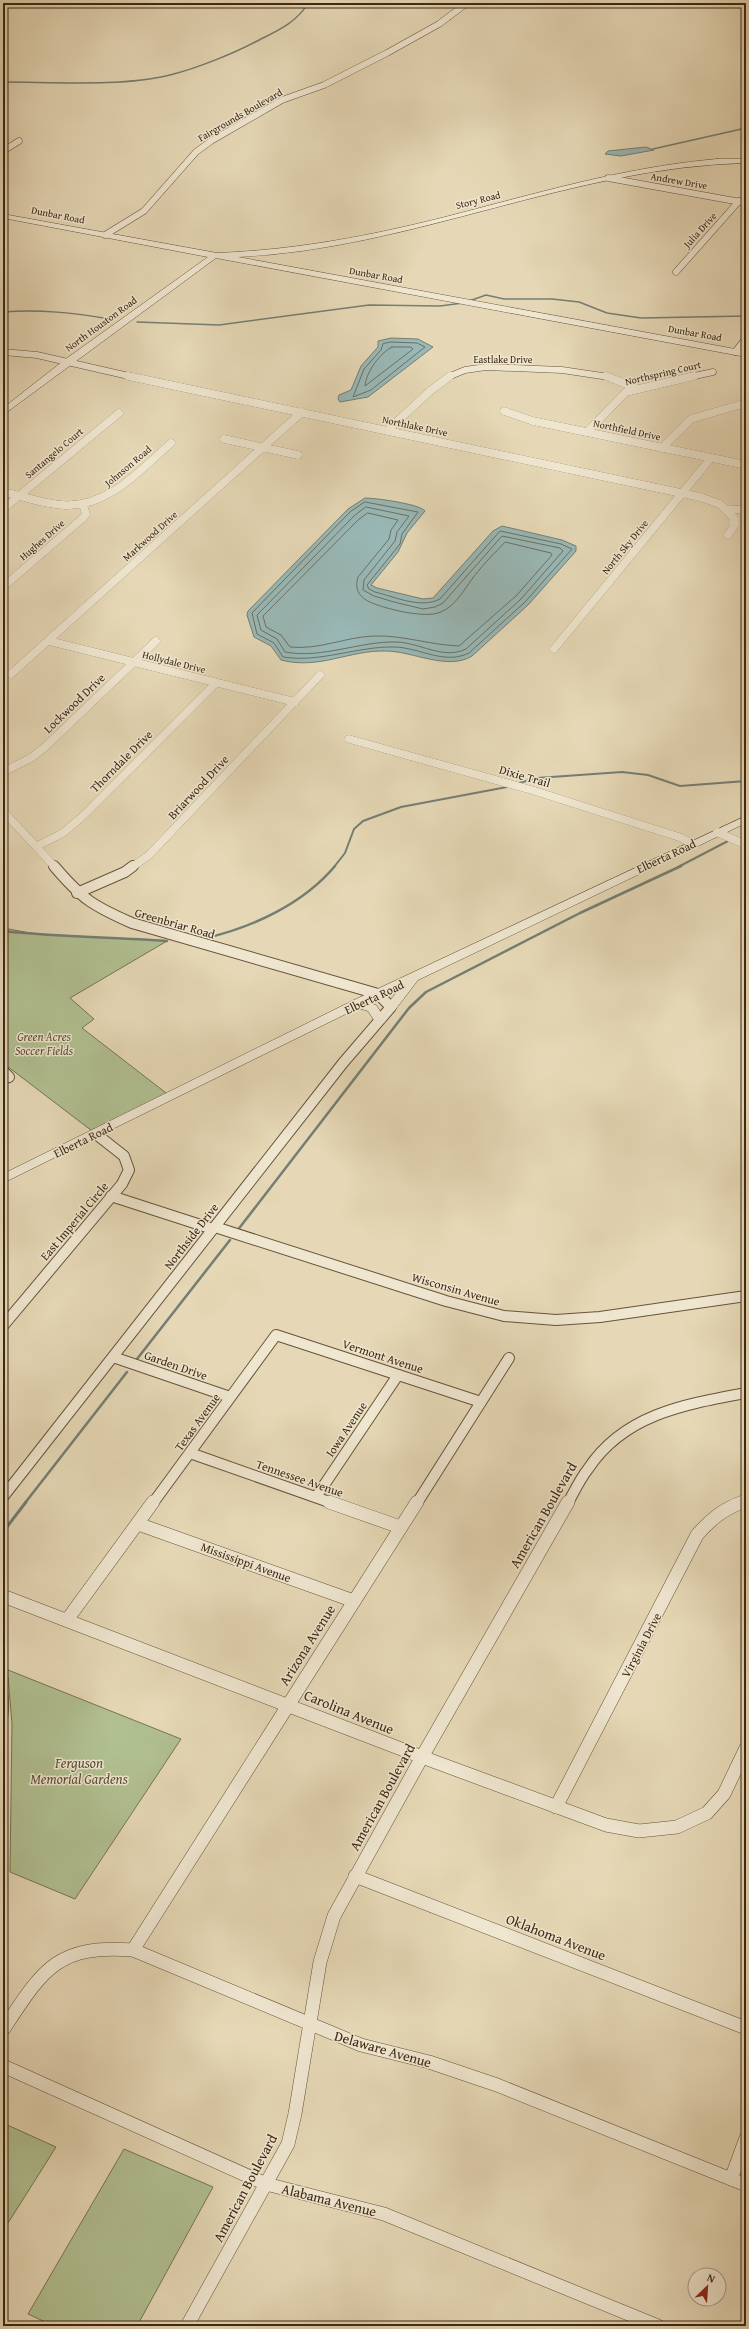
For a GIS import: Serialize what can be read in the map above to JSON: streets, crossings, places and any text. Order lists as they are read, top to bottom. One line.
{"streets":{"street":["Fairgrounds Boulevard","Andrew Drive","Story Road","Dunbar Road","Julia Drive","North Houston Road","Eastlake Drive","Northspring Court","Northlake Drive","Northfield Drive","Santangelo Court","Johnson Road","Markwood Drive","Hughes Drive","North Sky Drive","Hollydale Drive","Lockwood Drive","Thorndale Drive","Dixie Trail","Briarwood Drive","Elberta Road","Greenbriar Road","East Imperial Circle","Northside Drive","Wisconsin Avenue","Vermont Avenue","Garden Drive","Texas Avenue","Iowa Avenue","Tennessee Avenue","American Boulevard","Mississippi Avenue","Arizona Avenue","Virginia Drive","Carolina Avenue","Oklahoma Avenue","Delaware Avenue","Alabama Avenue"]},"crossings":[["Fairgrounds Boulevard","Dunbar Road"],["Andrew Drive","Story Road"],["Andrew Drive","Julia Drive"],["Story Road","Dunbar Road"],["Story Road","North Houston Road"],["Dunbar Road","North Houston Road"],["North Houston Road","Northlake Drive"],["Eastlake Drive","Northspring Court"],["Eastlake Drive","Northlake Drive"],["Northspring Court","Northfield Drive"],["Northlake Drive","Markwood Drive"],["Northlake Drive","North Sky Drive"],["Northfield Drive","North Sky Drive"],["Santangelo Court","Johnson Road"],["Johnson Road","Hughes Drive"],["Markwood Drive","Hollydale Drive"],["Hollydale Drive","Lockwood Drive"],["Hollydale Drive","Thorndale Drive"],["Hollydale Drive","Briarwood Drive"],["Thorndale Drive","Greenbriar Road"],["Dixie Trail","Elberta Road"],["Briarwood Drive","Greenbriar Road"],["Elberta Road","Greenbriar Road"],["Elberta Road","East Imperial Circle"],["East Imperial Circle","Wisconsin Avenue"],["Northside Drive","Wisconsin Avenue"],["Northside Drive","Garden Drive"],["Vermont Avenue","Texas Avenue"],["Vermont Avenue","Iowa Avenue"],["Vermont Avenue","Arizona Avenue"],["Garden Drive","Texas Avenue"],["Texas Avenue","Tennessee Avenue"],["Texas Avenue","Mississippi Avenue"],["Texas Avenue","Carolina Avenue"],["Iowa Avenue","Tennessee Avenue"],["Tennessee Avenue","Arizona Avenue"],["American Boulevard","Carolina Avenue"],["American Boulevard","Oklahoma Avenue"],["American Boulevard","Delaware Avenue"],["American Boulevard","Alabama Avenue"],["Mississippi Avenue","Arizona Avenue"],["Arizona Avenue","Carolina Avenue"],["Arizona Avenue","Delaware Avenue"],["Virginia Drive","Carolina Avenue"]],"parks":["Green Acres Soccer Fields","Ferguson Memorial Gardens"],"north":"top right"}
